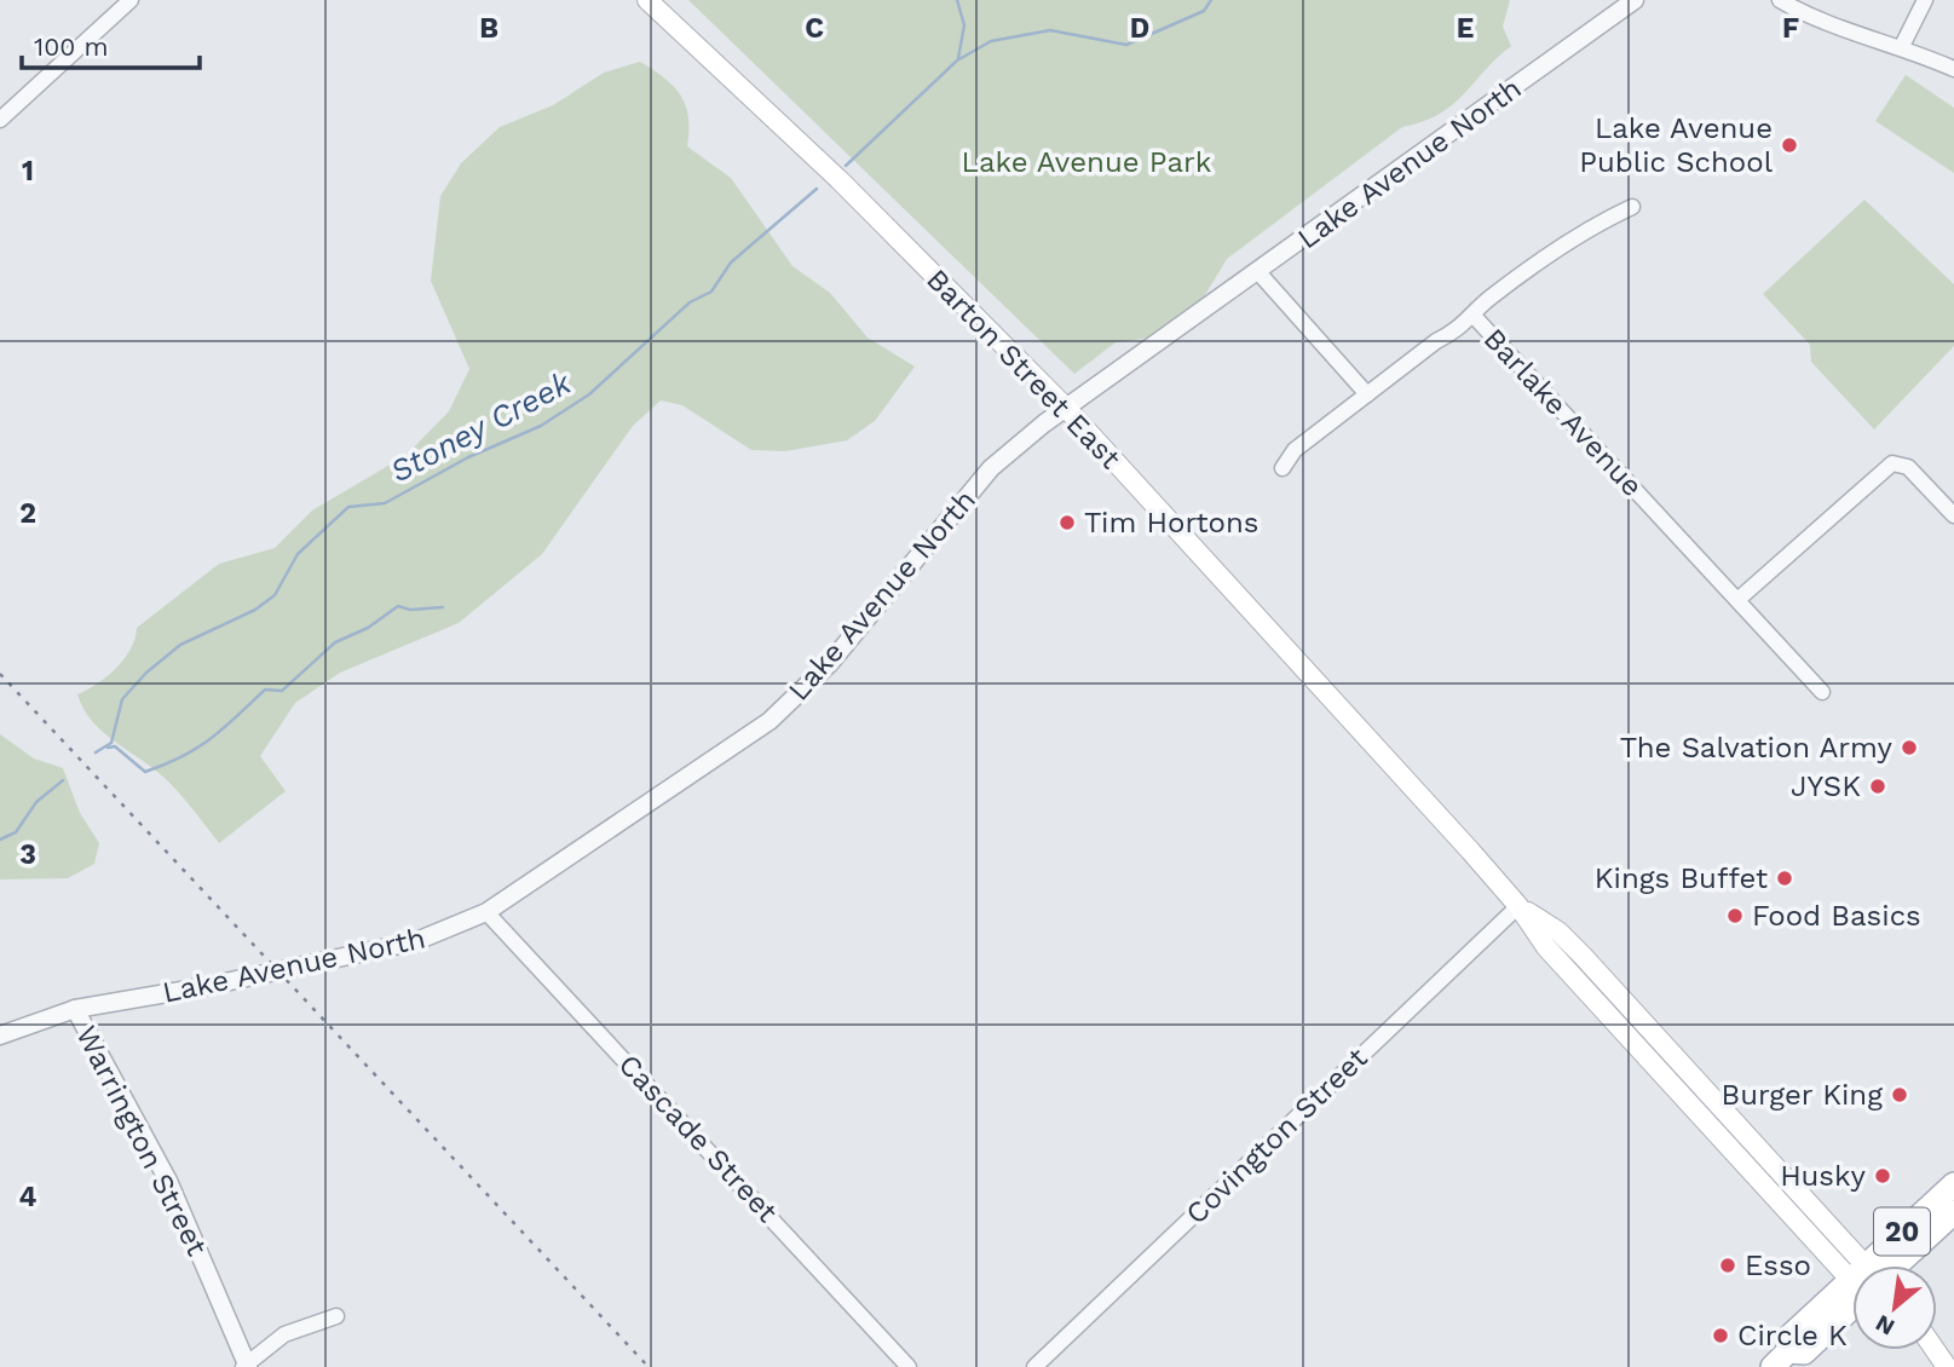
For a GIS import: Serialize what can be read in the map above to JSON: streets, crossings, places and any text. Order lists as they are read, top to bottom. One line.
{"streets":{"main road":["Barton Street East","20"],"street":["Lake Avenue North","Barlake Avenue","Covington Street","Cascade Street","Warrington Street"]},"crossings":[["Lake Avenue North","Barton Street East"],["Lake Avenue North","Cascade Street"],["Lake Avenue North","Warrington Street"],["Barton Street East","Covington Street"]],"water":["Stoney Creek"],"parks":["Lake Avenue Park"],"places":["Lake Avenue Public School","Tim Hortons","The Salvation Army","JYSK","Kings Buffet","Food Basics","Burger King","Husky","Esso","Circle K"],"scale_bar":"100 m","north":"bottom left","grid":{"columns":["B","C","D","E","F"],"rows":["1","2","3","4"]}}
